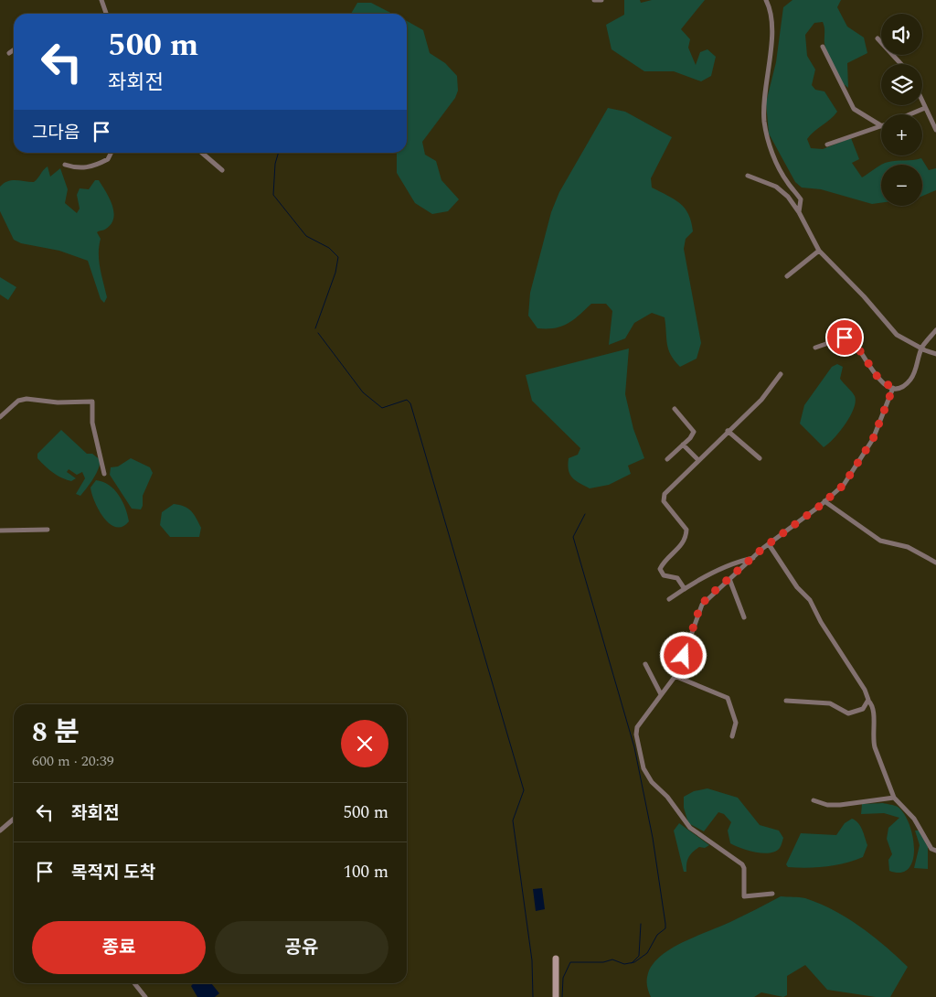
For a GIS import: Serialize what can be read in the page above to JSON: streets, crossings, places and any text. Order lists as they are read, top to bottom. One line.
{"page":{"map_buttons":["+","−"],"turn":["500 m","좌회전"],"then":"그다음","heading":["8 분","600 m · 20:39"],"list":[{"name":"좌회전","value":"500 m"},{"name":"목적지 도착","value":"100 m"}],"buttons":["종료","공유"]}}
